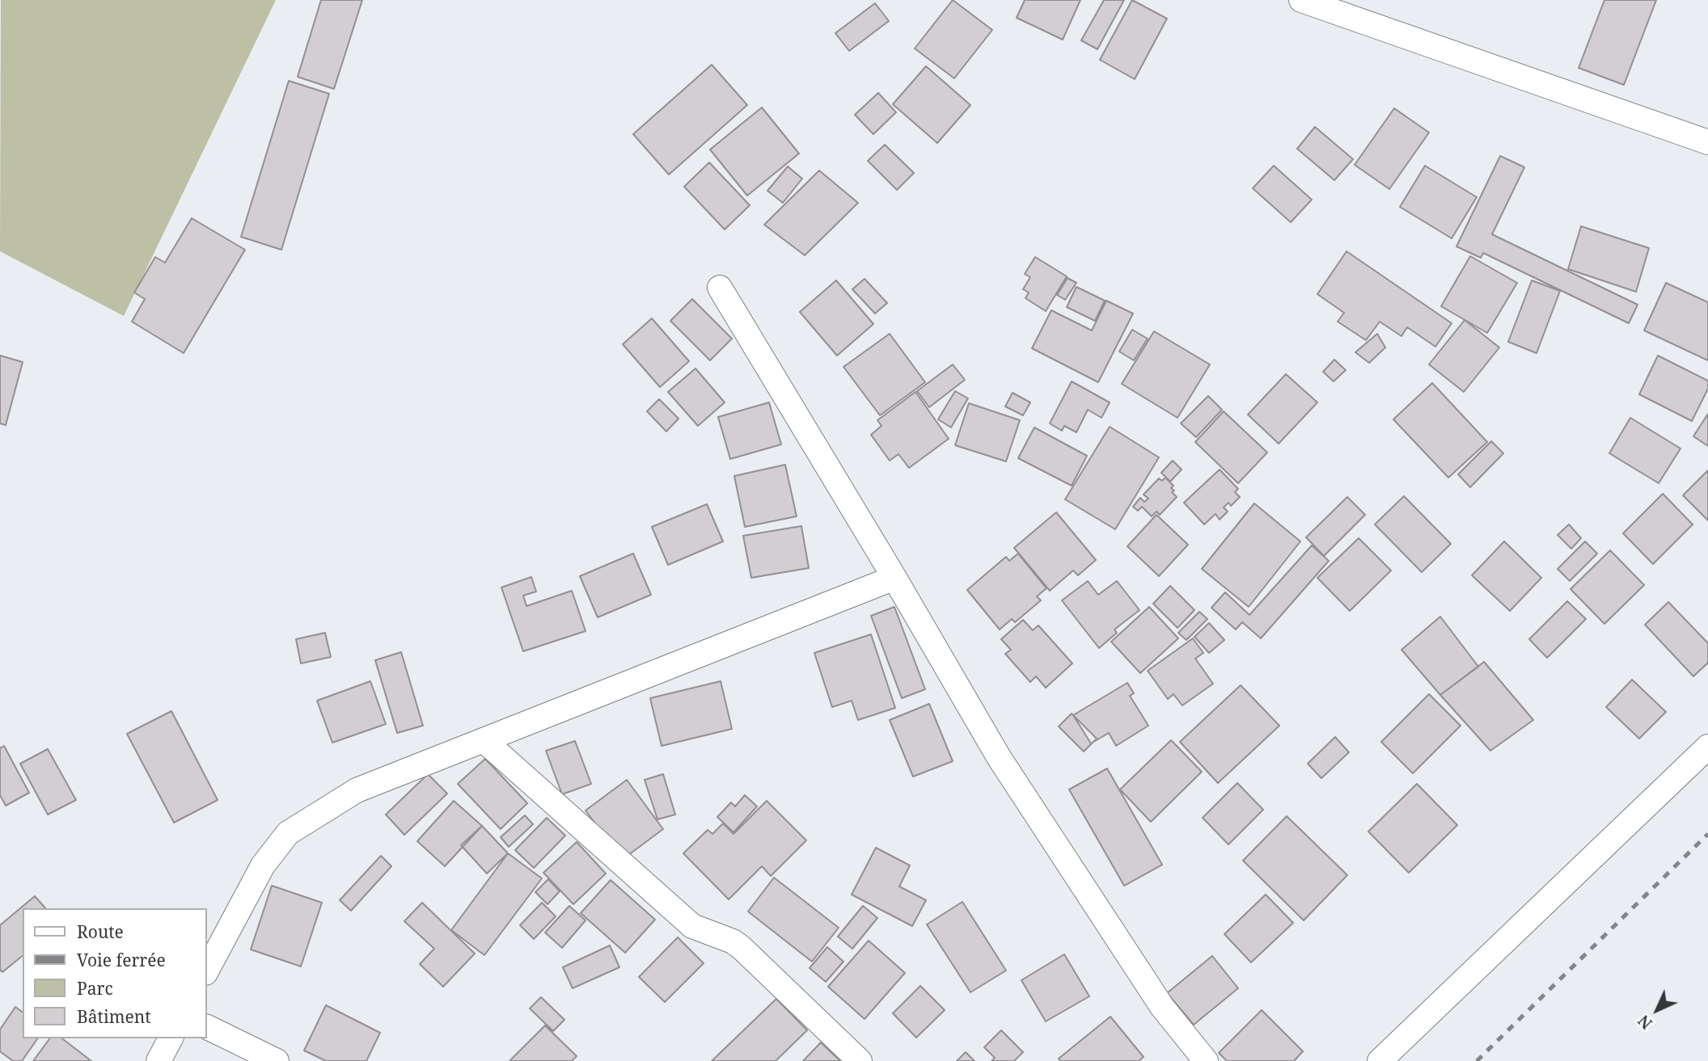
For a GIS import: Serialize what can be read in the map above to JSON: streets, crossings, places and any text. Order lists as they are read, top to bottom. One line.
{"legend":["Route","Voie ferrée","Parc","Bâtiment"],"north":"bottom left"}
